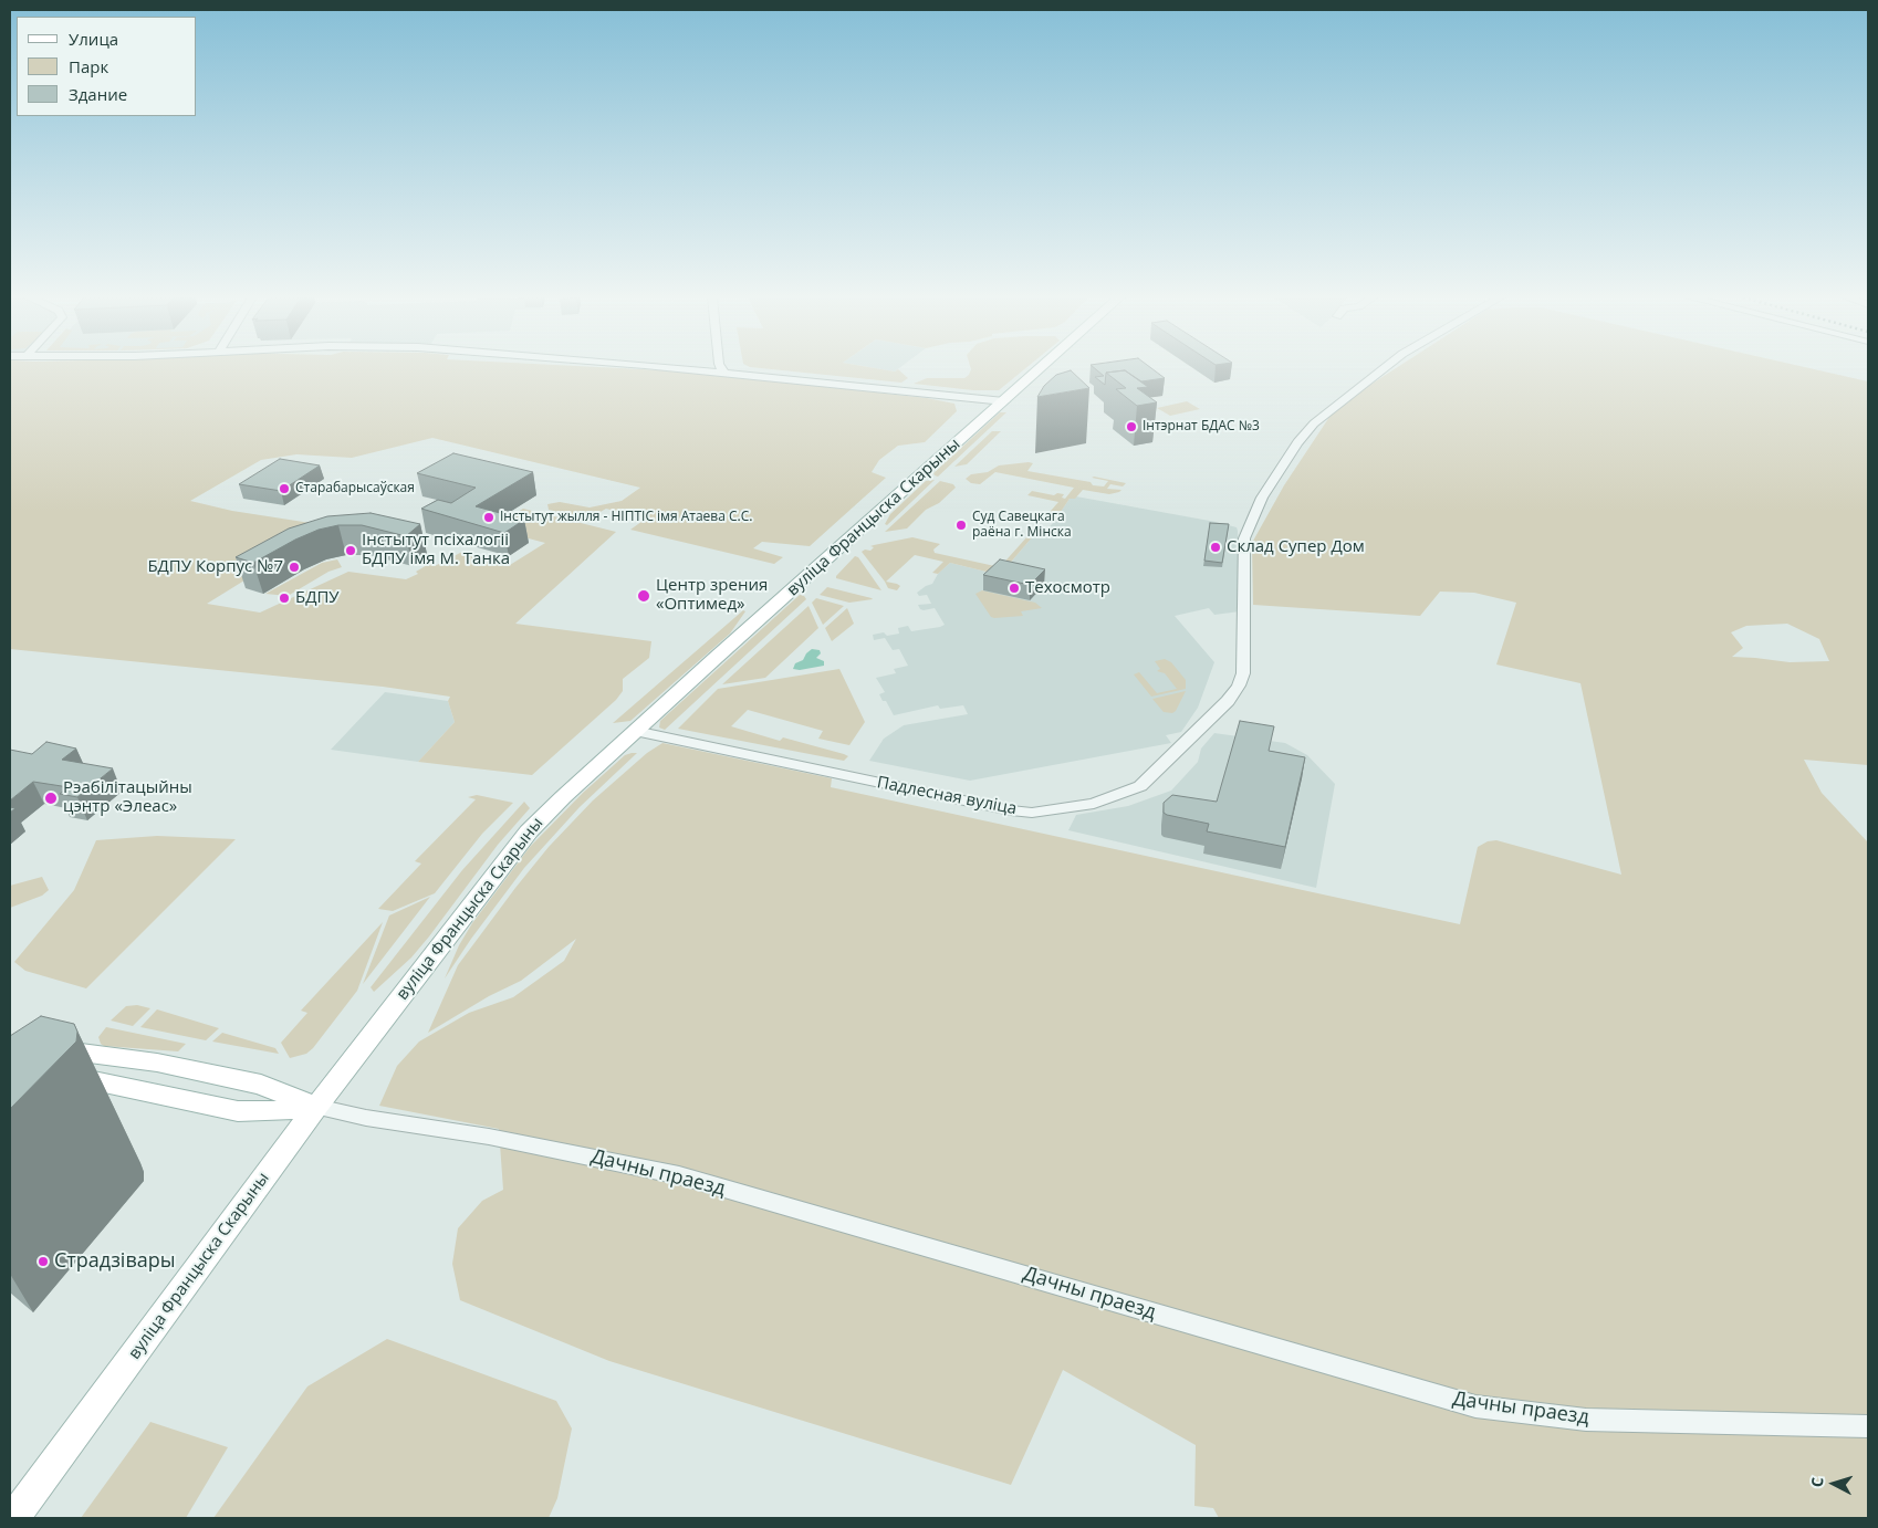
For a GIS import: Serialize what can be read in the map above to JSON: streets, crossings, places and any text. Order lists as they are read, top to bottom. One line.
{"streets":{"main road":["вуліца Францыска Скарыны"],"street":["Падлесная вуліца","Дачны праезд"]},"crossings":[["вуліца Францыска Скарыны","Падлесная вуліца"],["вуліца Францыска Скарыны","Дачны праезд"]],"places":["Інтэрнат БДАС №3","Старабарысаўская","Інстытут жылля - НІПТІС імя Атаева С.С.","Суд Савецкага раёна г. Мінска","Склад Супер Дом","Інстытут псіхалогіі БДПУ імя М. Танка","БДПУ Корпус №7","Техосмотр","Центр зрения «Оптимед»","БДПУ","Рэабілітацыйны цэнтр «Элеас»","Страдзівары"],"legend":["Улица","Парк","Здание"],"north":"left"}
